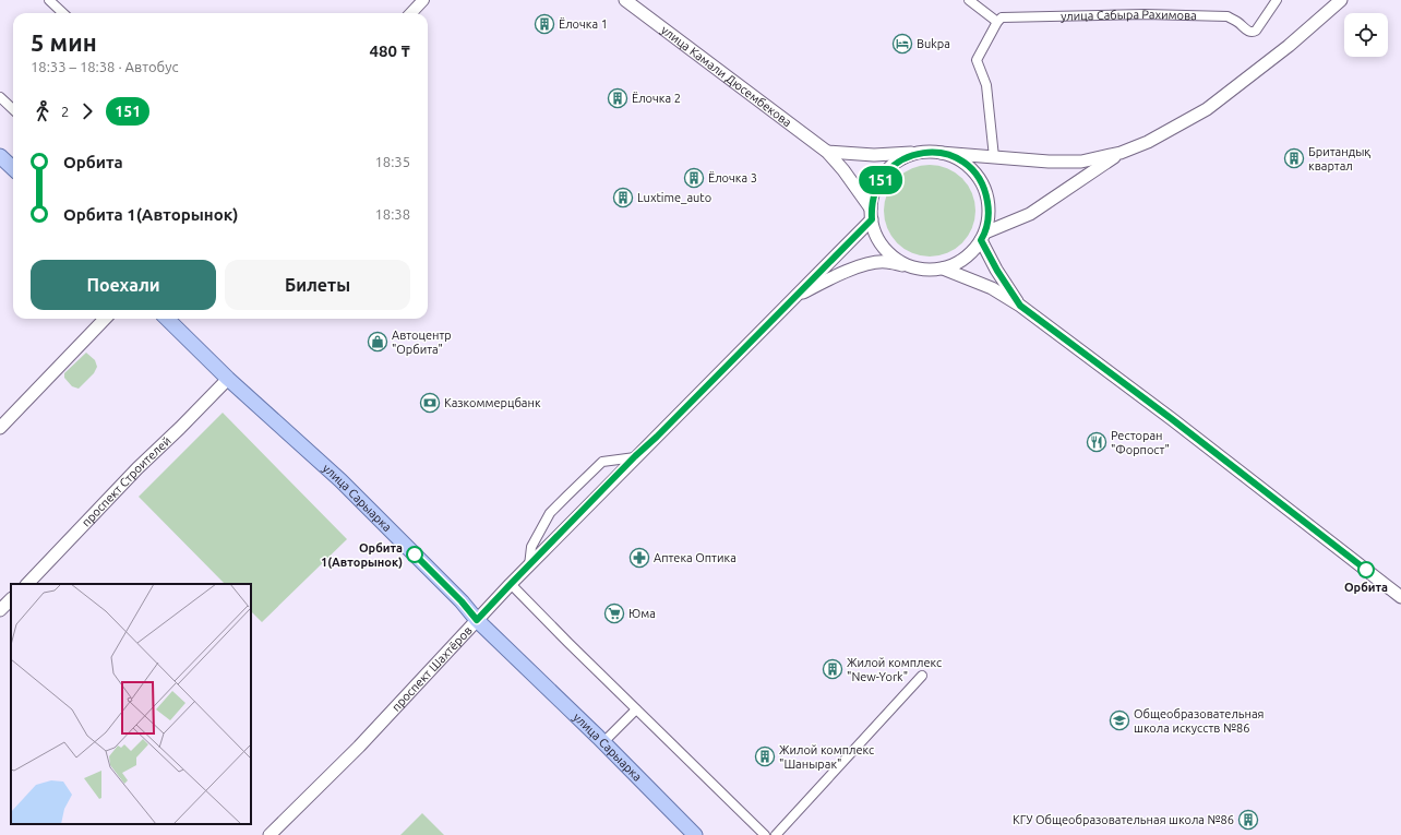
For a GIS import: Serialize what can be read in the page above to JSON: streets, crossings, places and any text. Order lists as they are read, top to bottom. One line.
{"streets":{"main road":["улица Камали Дюсембекова","проспект Строителей","улица Сарыарка","проспект Шахтёров"],"street":["улица Сабыра Рахимова"]},"crossings":[["улица Камали Дюсембекова","проспект Шахтёров"],["проспект Строителей","улица Сарыарка"],["улица Сарыарка","проспект Шахтёров"]],"places":{"building":["Ёлочка 1","Ёлочка 2","Британдық квартал","Ёлочка 3","Luxtime_auto","Жилой комплекс \"New-York\"","Жилой комплекс \"Шанырак\"","КГУ Общеобразовательная школа №86"],"hotel":["Bukpa"],"shop":["Автоцентр \"Орбита\""],"bank":["Казкоммерцбанк"],"restaurant":["Ресторан \"Форпост\""],"other":["Орбита 1(Авторынок)","Орбита"],"pharmacy":["Аптека Оптика"],"supermarket":["Юма"],"school or university":["Общеобразовательная школа искусств №86"]},"lines":["bus line 151"],"page":{"on_map":"151","heading":["5 мин","18:33 – 18:38 · Автобус","480 ₸"],"legs":["2","151"],"list":[{"name":"Орбита","value":"18:35"},{"name":"Орбита 1(Авторынок)","value":"18:38"}],"buttons":["Поехали","Билеты"]}}
